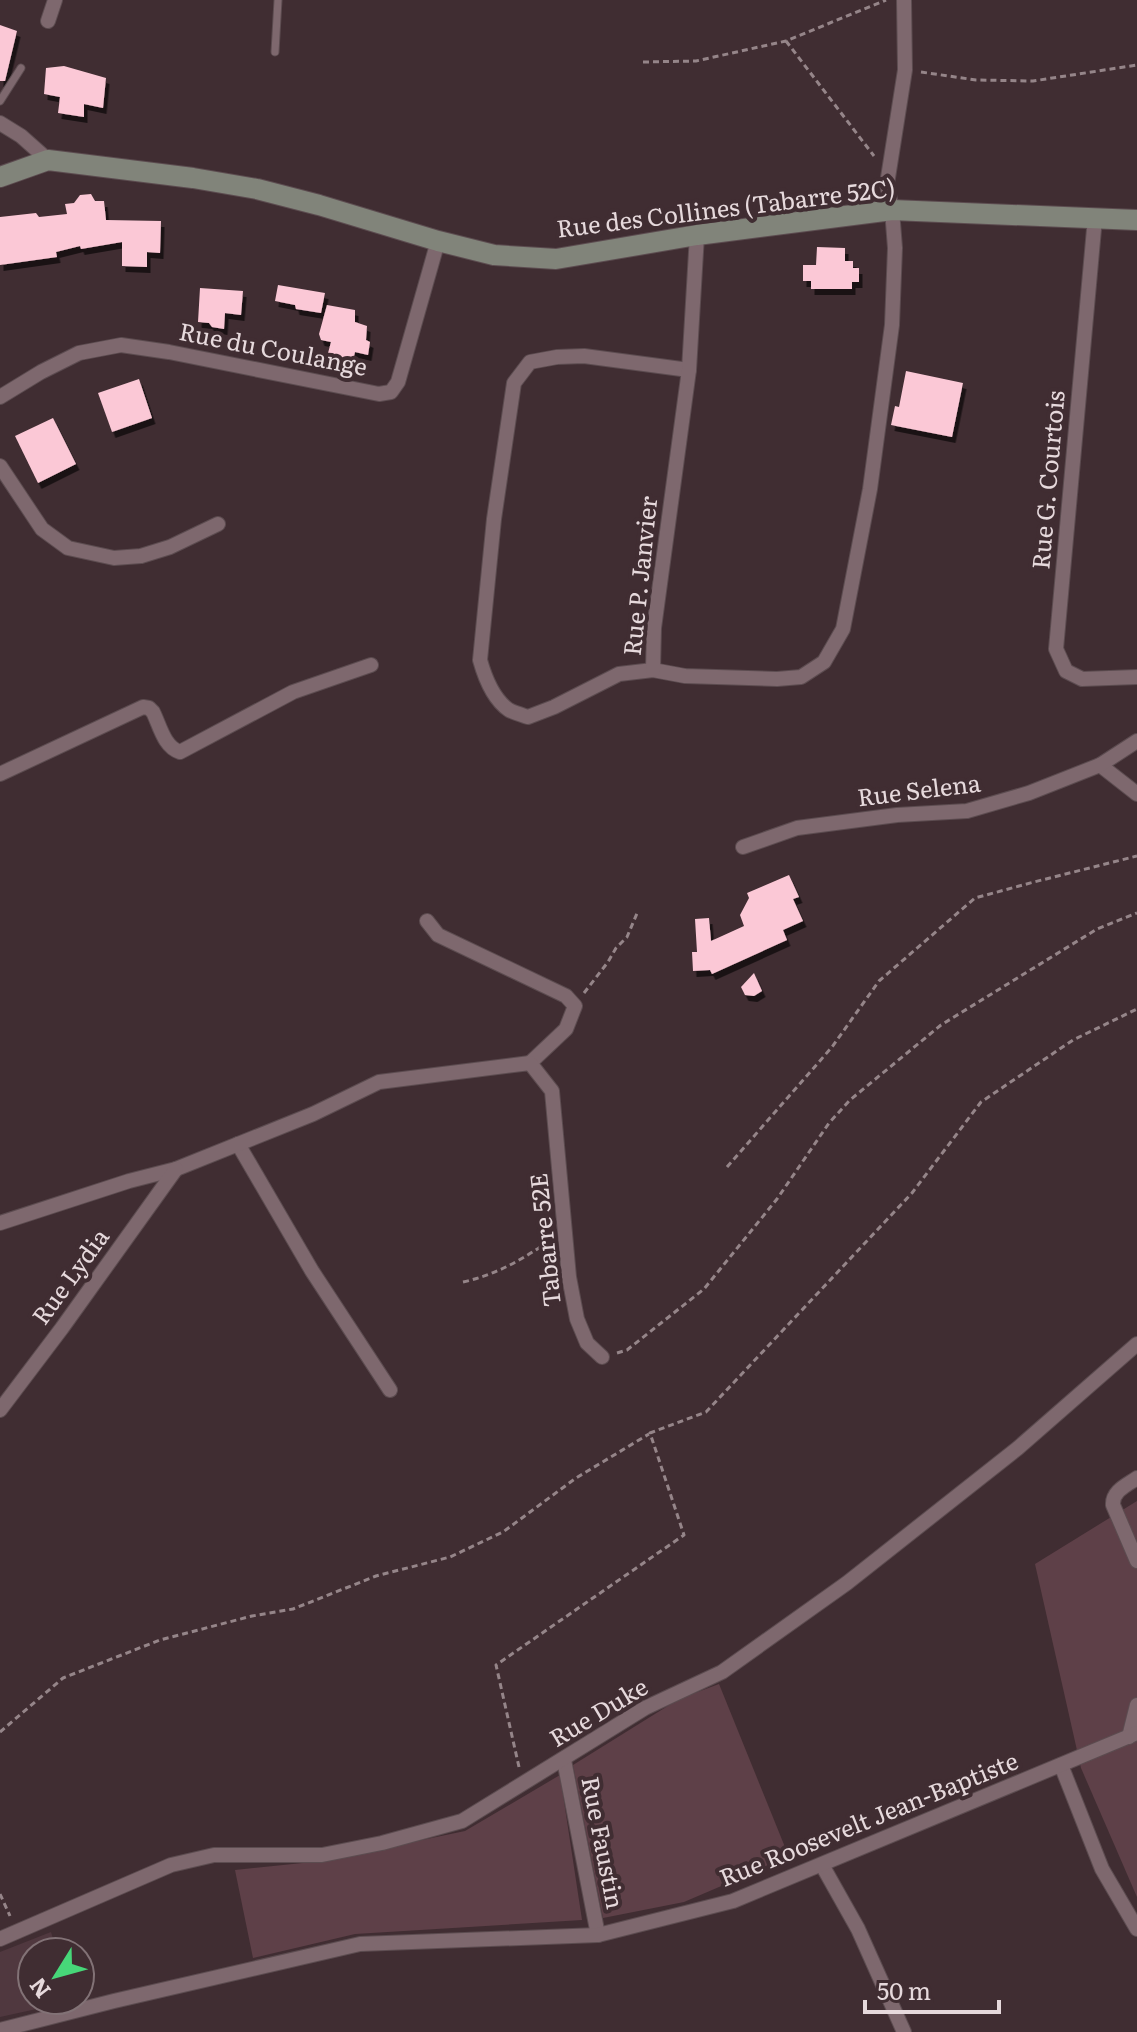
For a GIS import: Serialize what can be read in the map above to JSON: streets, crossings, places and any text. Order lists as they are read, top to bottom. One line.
{"streets":{"street":["Rue des Collines (Tabarre 52C)","Rue du Coulange","Rue G. Courtois","Rue P. Janvier","Rue Selena","Tabarre 52E","Rue Lydia","Rue Duke","Rue Roosevelt Jean-Baptiste","Rue Faustin"]},"crossings":[["Rue des Collines (Tabarre 52C)","Rue du Coulange"],["Rue des Collines (Tabarre 52C)","Rue G. Courtois"],["Rue des Collines (Tabarre 52C)","Rue P. Janvier"],["Rue Duke","Rue Faustin"],["Rue Roosevelt Jean-Baptiste","Rue Faustin"]],"scale_bar":"50 m","north":"bottom left"}
